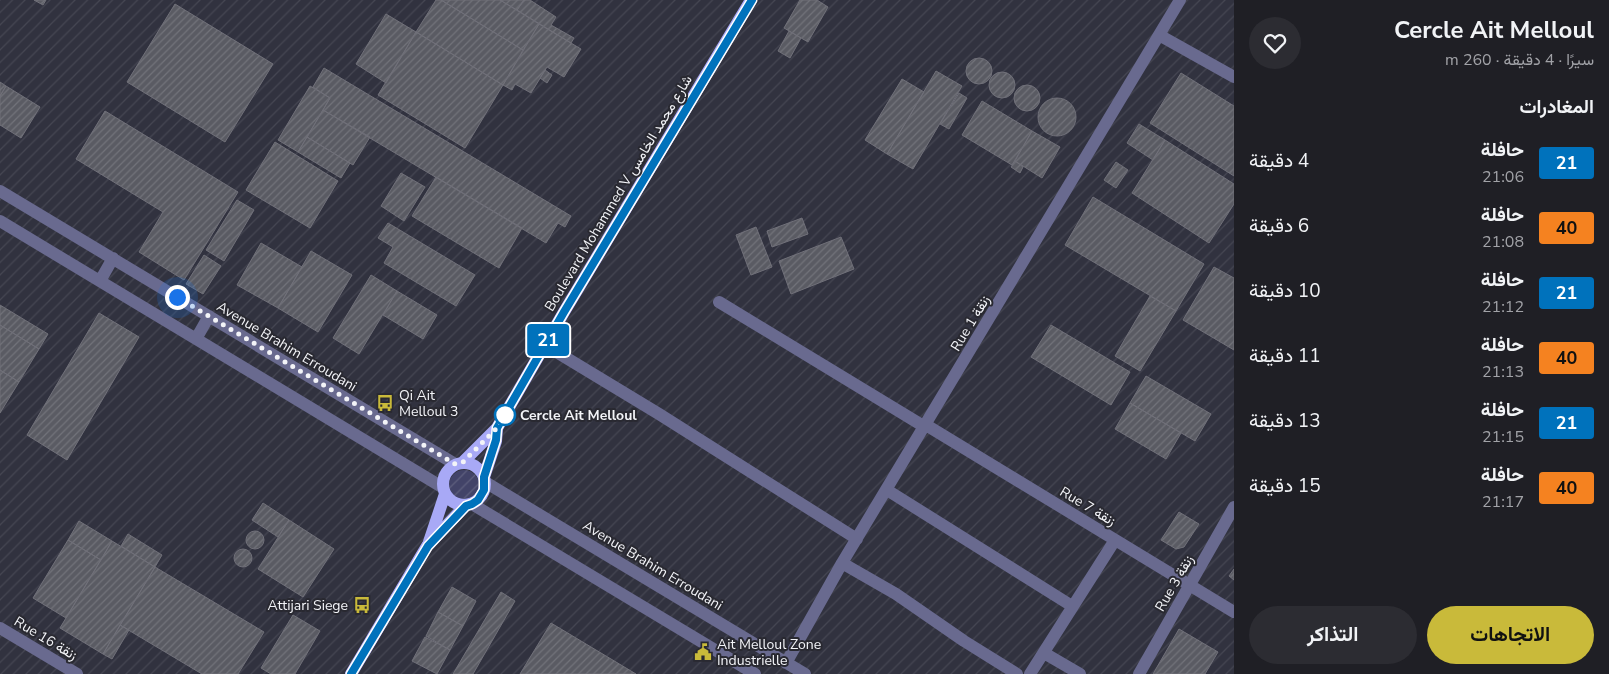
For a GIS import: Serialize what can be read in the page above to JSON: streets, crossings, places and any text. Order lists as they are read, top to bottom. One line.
{"streets":{"main road":["Boulevard Mohammed V شارع محمد الخامس"],"street":["Rue 1 زنقة","Avenue Brahim Erroudani","Rue 7 زنقة","Rue 3 زنقة","Rue 16 زنقة"]},"crossings":[["Boulevard Mohammed V شارع محمد الخامس","Avenue Brahim Erroudani"],["Rue 1 زنقة","Avenue Brahim Erroudani"],["Rue 1 زنقة","Rue 7 زنقة"],["Rue 7 زنقة","Rue 3 زنقة"]],"places":{"bus stop":["Qi Ait Melloul 3","Attijari Siege"],"other":["Cercle Ait Melloul"],"public building":["Ait Melloul Zone Industrielle"]},"lines":["bus line 21"],"page":{"heading":[["Cercle Ait Melloul","سيرًا · 4 دقيقة · 260 m"],"المغادرات"],"on_map":"21","list":[{"mark":"21","name":"حافلة","note":"21:06","value":"4 دقيقة"},{"mark":"40","name":"حافلة","note":"21:08","value":"6 دقيقة"},{"mark":"21","name":"حافلة","note":"21:12","value":"10 دقيقة"},{"mark":"40","name":"حافلة","note":"21:13","value":"11 دقيقة"},{"mark":"21","name":"حافلة","note":"21:15","value":"13 دقيقة"},{"mark":"40","name":"حافلة","note":"21:17","value":"15 دقيقة"}],"buttons":["الاتجاهات","التذاكر"]}}
